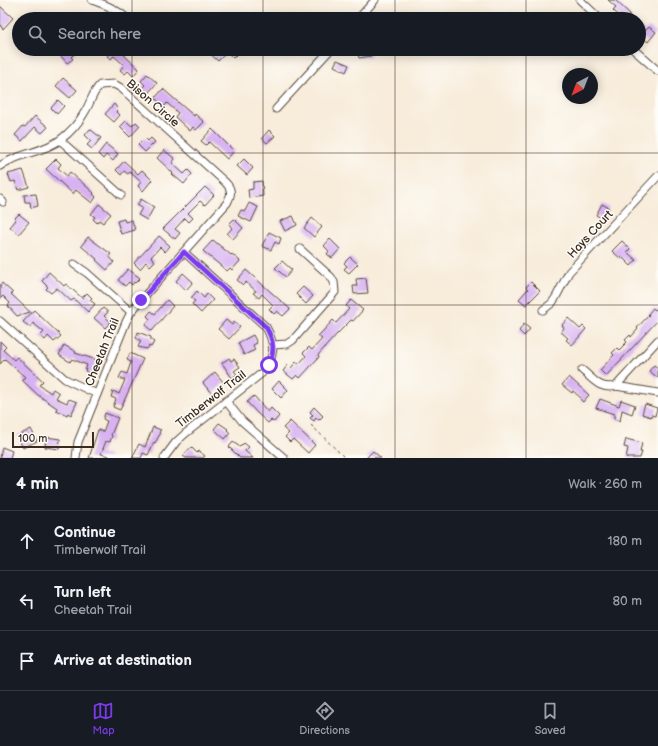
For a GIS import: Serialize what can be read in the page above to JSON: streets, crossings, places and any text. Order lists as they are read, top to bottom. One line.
{"streets":{"street":["Bison Circle","Hays Court","Cheetah Trail","Timberwolf Trail"]},"crossings":[["Bison Circle","Cheetah Trail"]],"scale_bar":"100 m","north":"bottom left","page":{"search":"Search here","scale":"100 m","heading":["4 min","Walk · 260 m"],"list":[["Continue","Timberwolf Trail","180 m"],["Turn left","Cheetah Trail","80 m"],"Arrive at destination"],"nav":["Map","Directions","Saved"]}}
